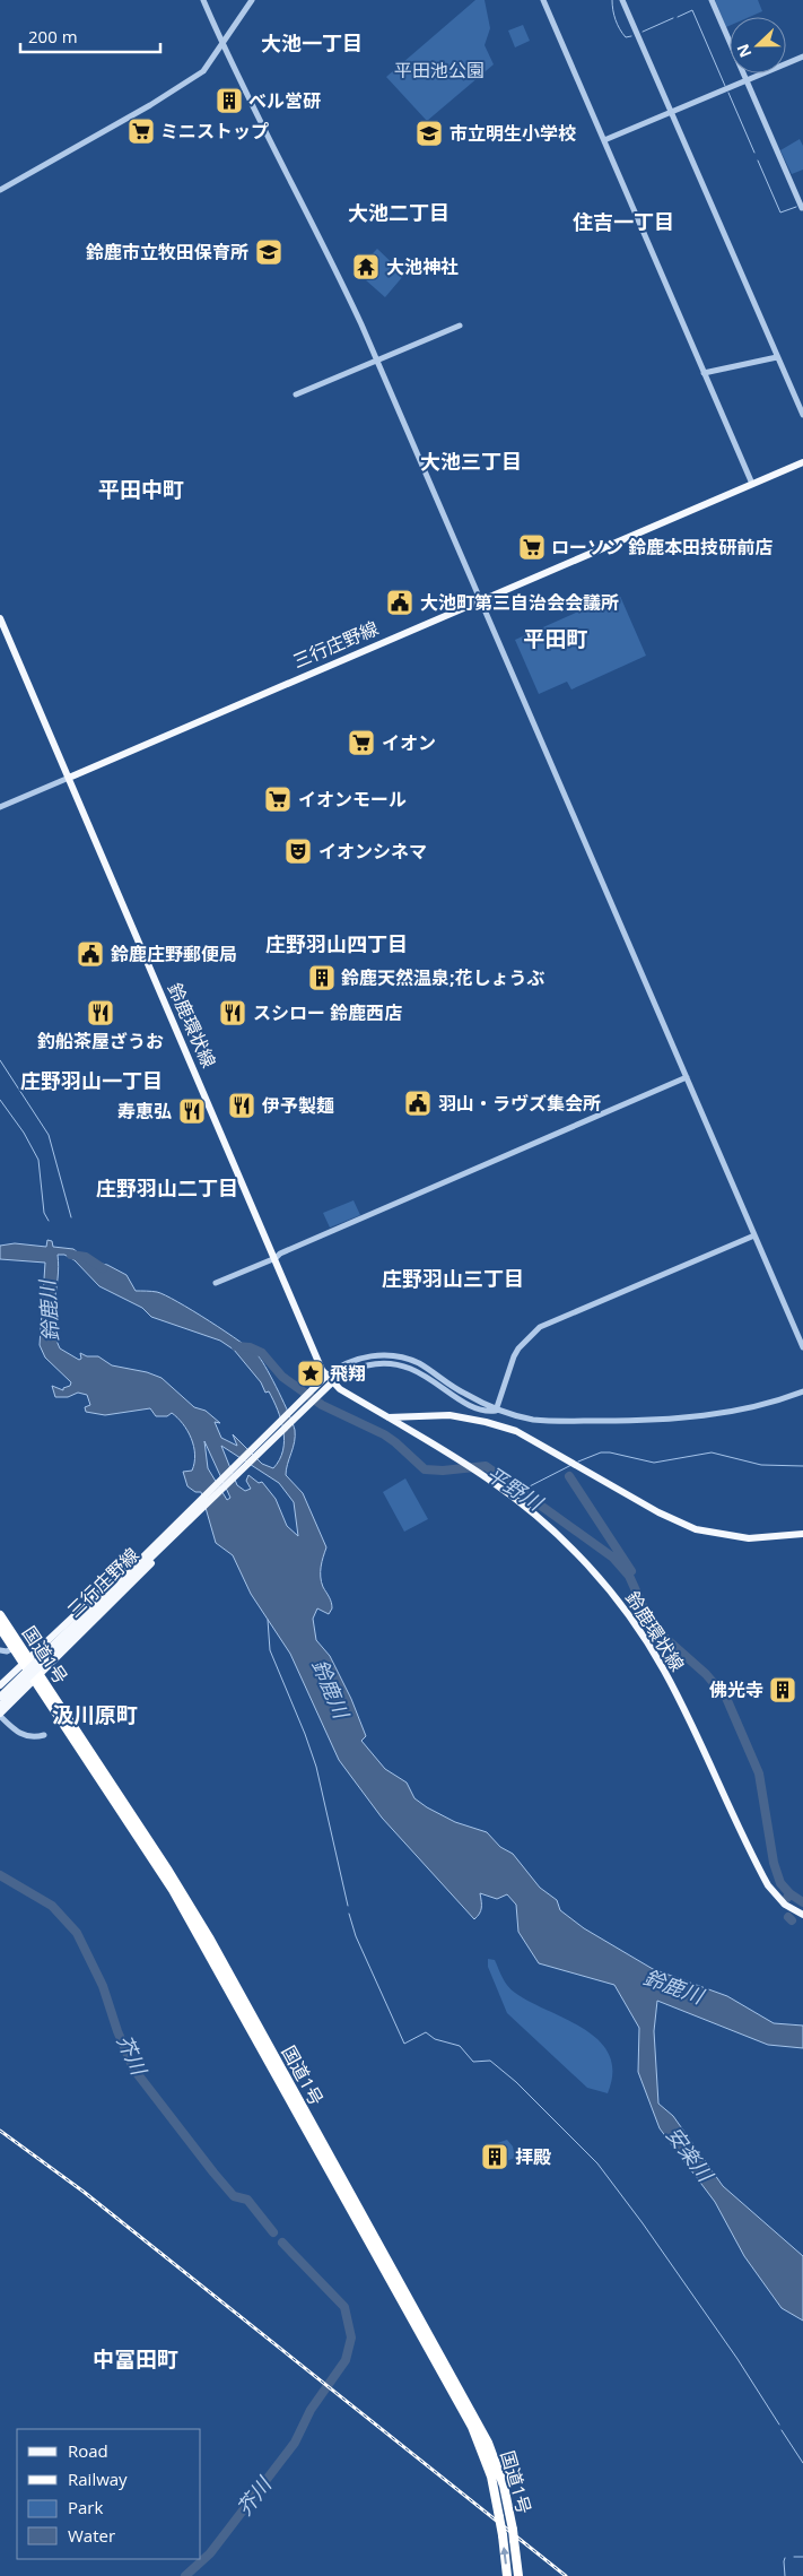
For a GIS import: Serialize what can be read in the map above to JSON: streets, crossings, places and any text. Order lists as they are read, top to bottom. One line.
{"streets":{"highway":["国道1号"],"main road":["三行庄野線","鈴鹿環状線"]},"crossings":[["三行庄野線","鈴鹿環状線"],["三行庄野線","国道1号"]],"districts":["大池一丁目","大池二丁目","住吉一丁目","大池三丁目","平田中町","平田町","庄野羽山四丁目","庄野羽山一丁目","庄野羽山二丁目","庄野羽山三丁目","汲川原町","中冨田町"],"water":["鈴鹿川","平野川","芥川","安楽川"],"parks":["平田池公園"],"places":{"building":["べル営研","鈴鹿天然温泉;花しょうぶ","佛光寺","拝殿"],"supermarket":["ミニストップ","ローソン 鈴鹿本田技研前店","イオン","イオンモール"],"school or university":["市立明生小学校","鈴鹿市立牧田保育所"],"temple":["大池神社"],"public building":["大池町第三自治会会議所","鈴鹿庄野郵便局","羽山・ラヴズ集会所"],"theatre":["イオンシネマ"],"restaurant":["釣船茶屋ざうお","スシロー 鈴鹿西店","伊予製麺","寿恵弘"],"place":["飛翔"]},"legend":["Road","Railway","Park","Water"],"scale_bar":"200 m","north":"left"}
